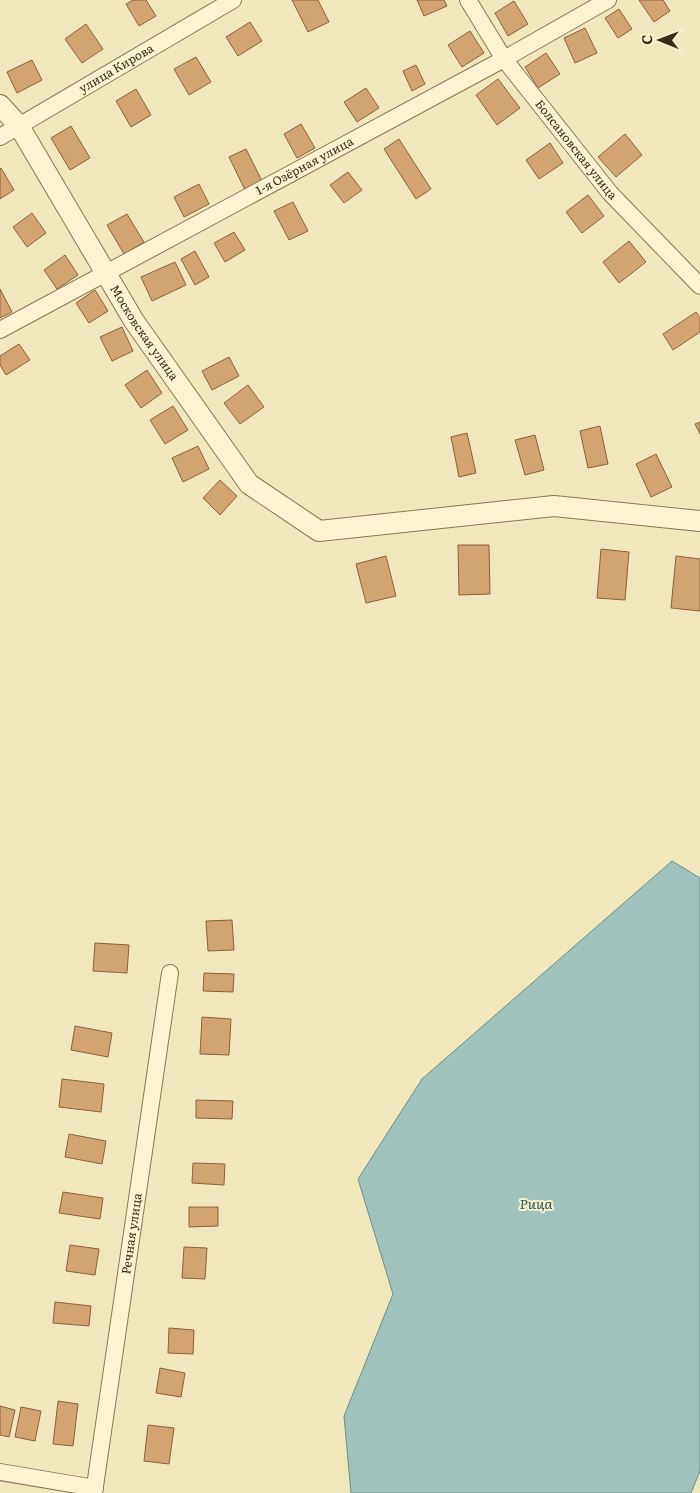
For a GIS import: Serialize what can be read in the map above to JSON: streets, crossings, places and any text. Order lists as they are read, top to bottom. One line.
{"streets":{"street":["улица Кирова","Болсановская улица","1-я Озёрная улица","Московская улица","Речная улица"]},"crossings":[["улица Кирова","Московская улица"],["Болсановская улица","1-я Озёрная улица"],["1-я Озёрная улица","Московская улица"]],"water":["Рица"],"north":"left"}
